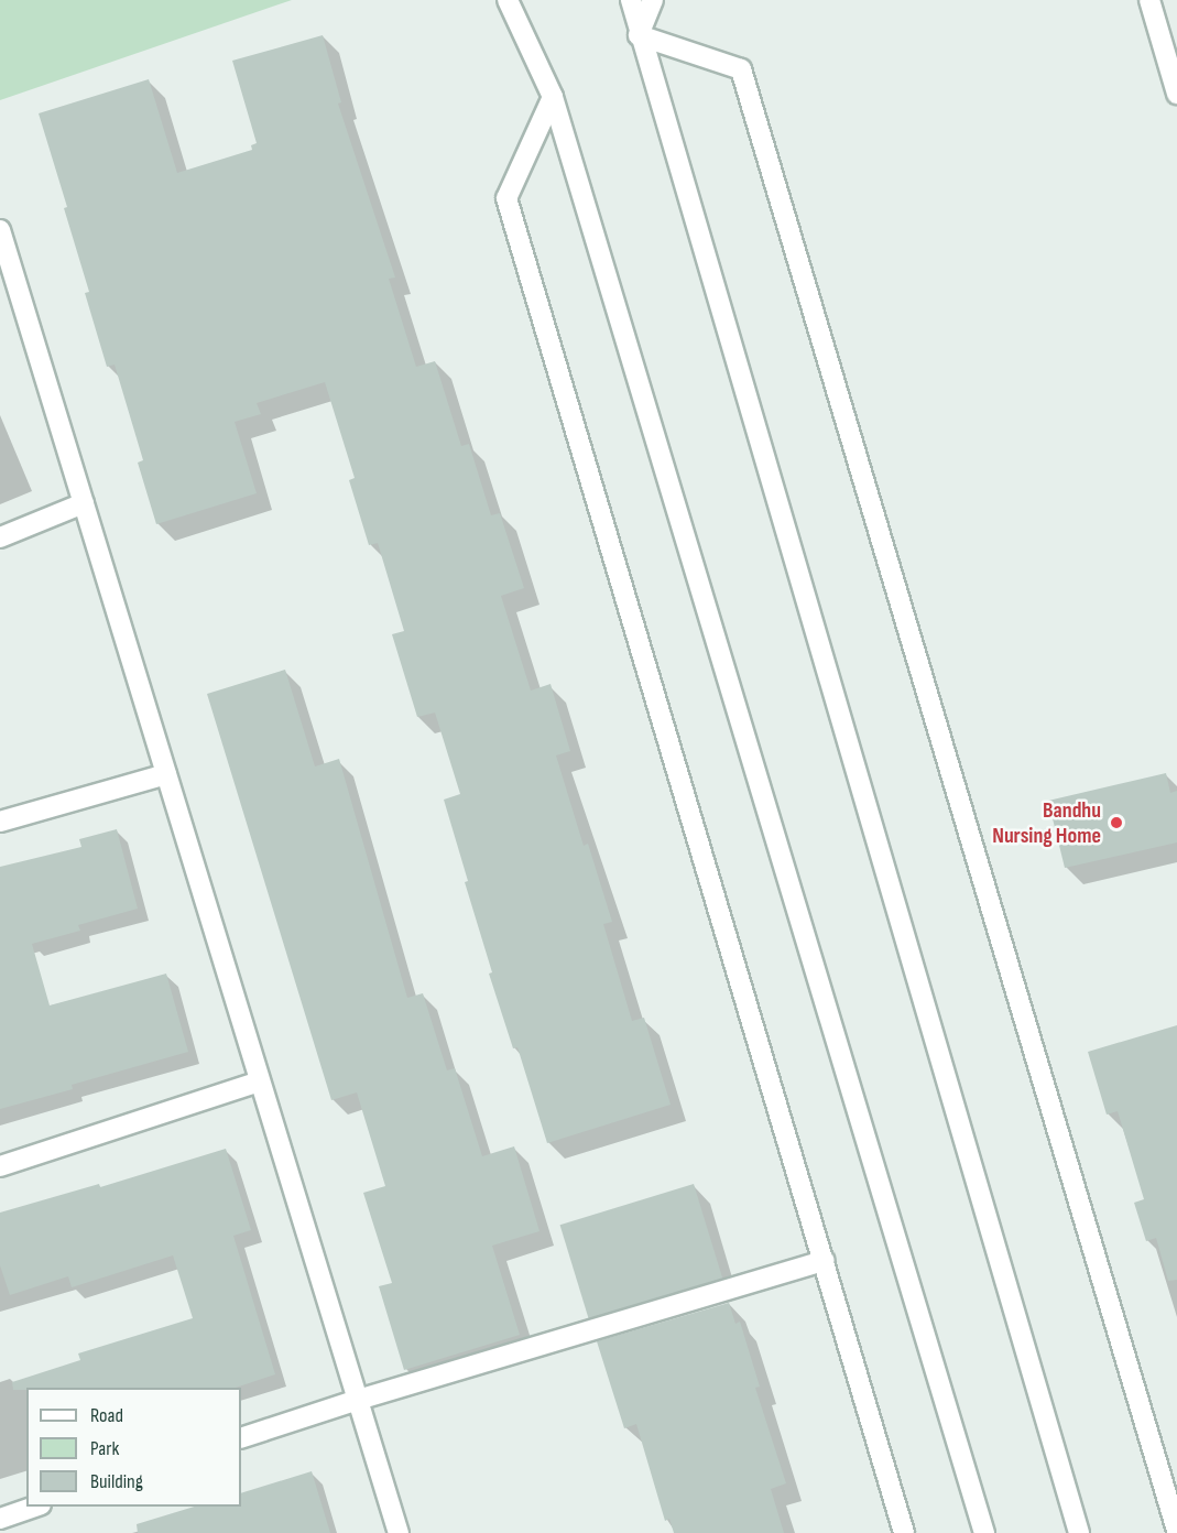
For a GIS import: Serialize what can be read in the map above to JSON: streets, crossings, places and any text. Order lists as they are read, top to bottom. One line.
{"places":["Bandhu Nursing Home"],"legend":["Road","Park","Building"]}
